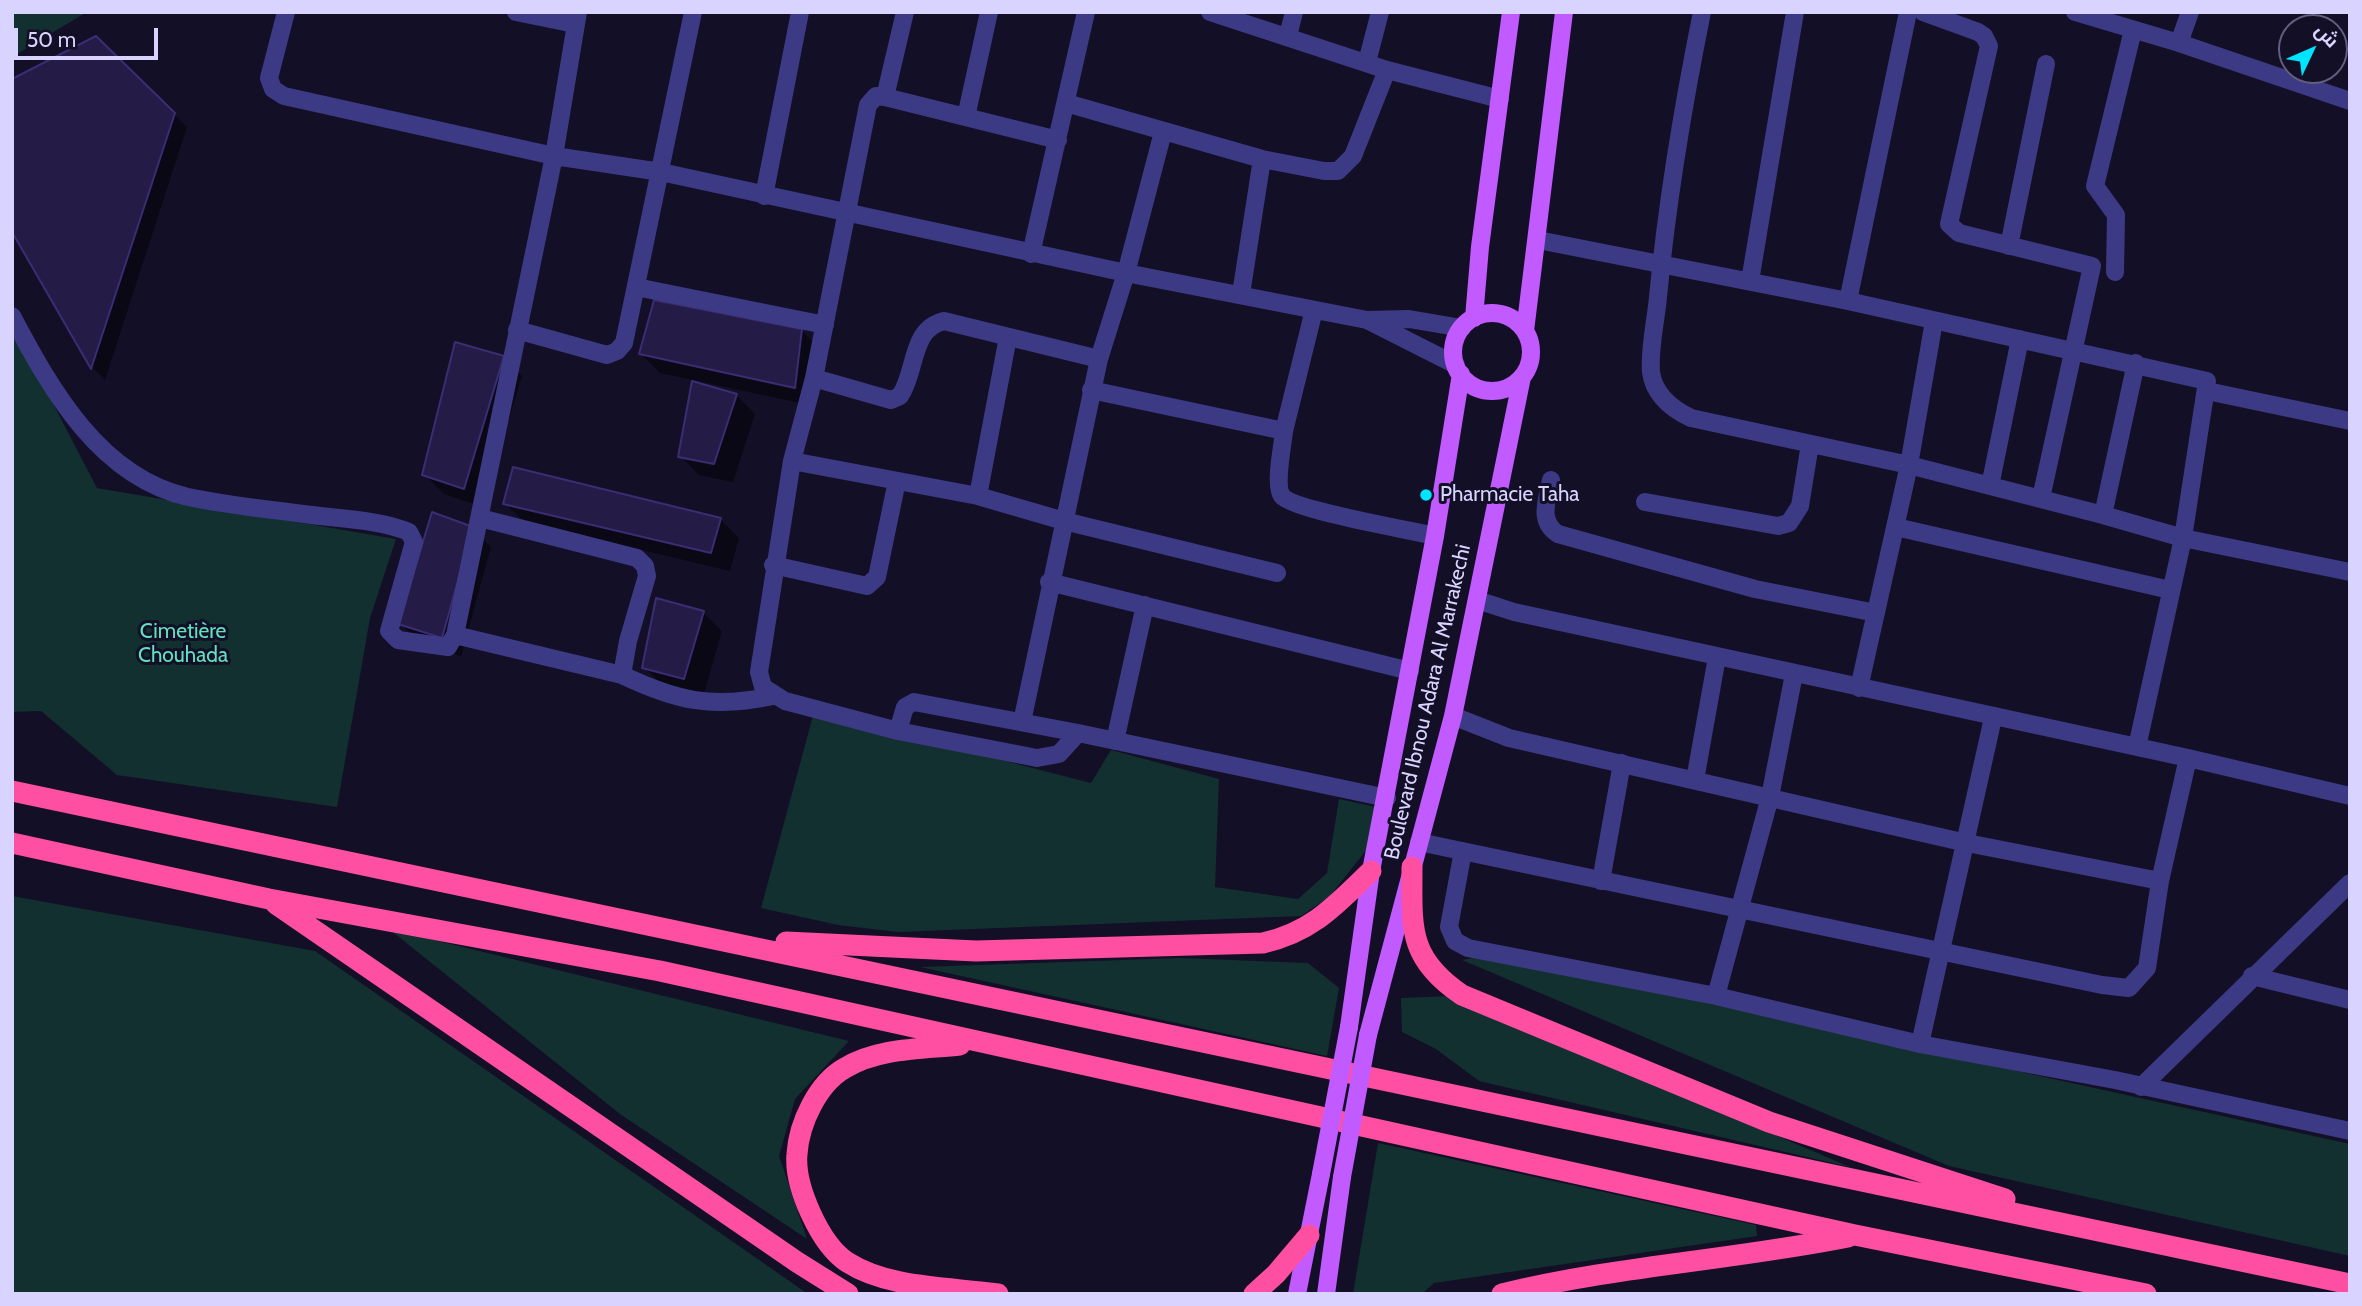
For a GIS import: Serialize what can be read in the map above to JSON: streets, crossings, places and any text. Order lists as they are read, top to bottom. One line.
{"streets":{"main road":["Boulevard Ibnou Adara Al Marrakechi"]},"parks":["Cimetière Chouhada"],"places":["Pharmacie Taha"],"scale_bar":"50 m","north":"top right"}
